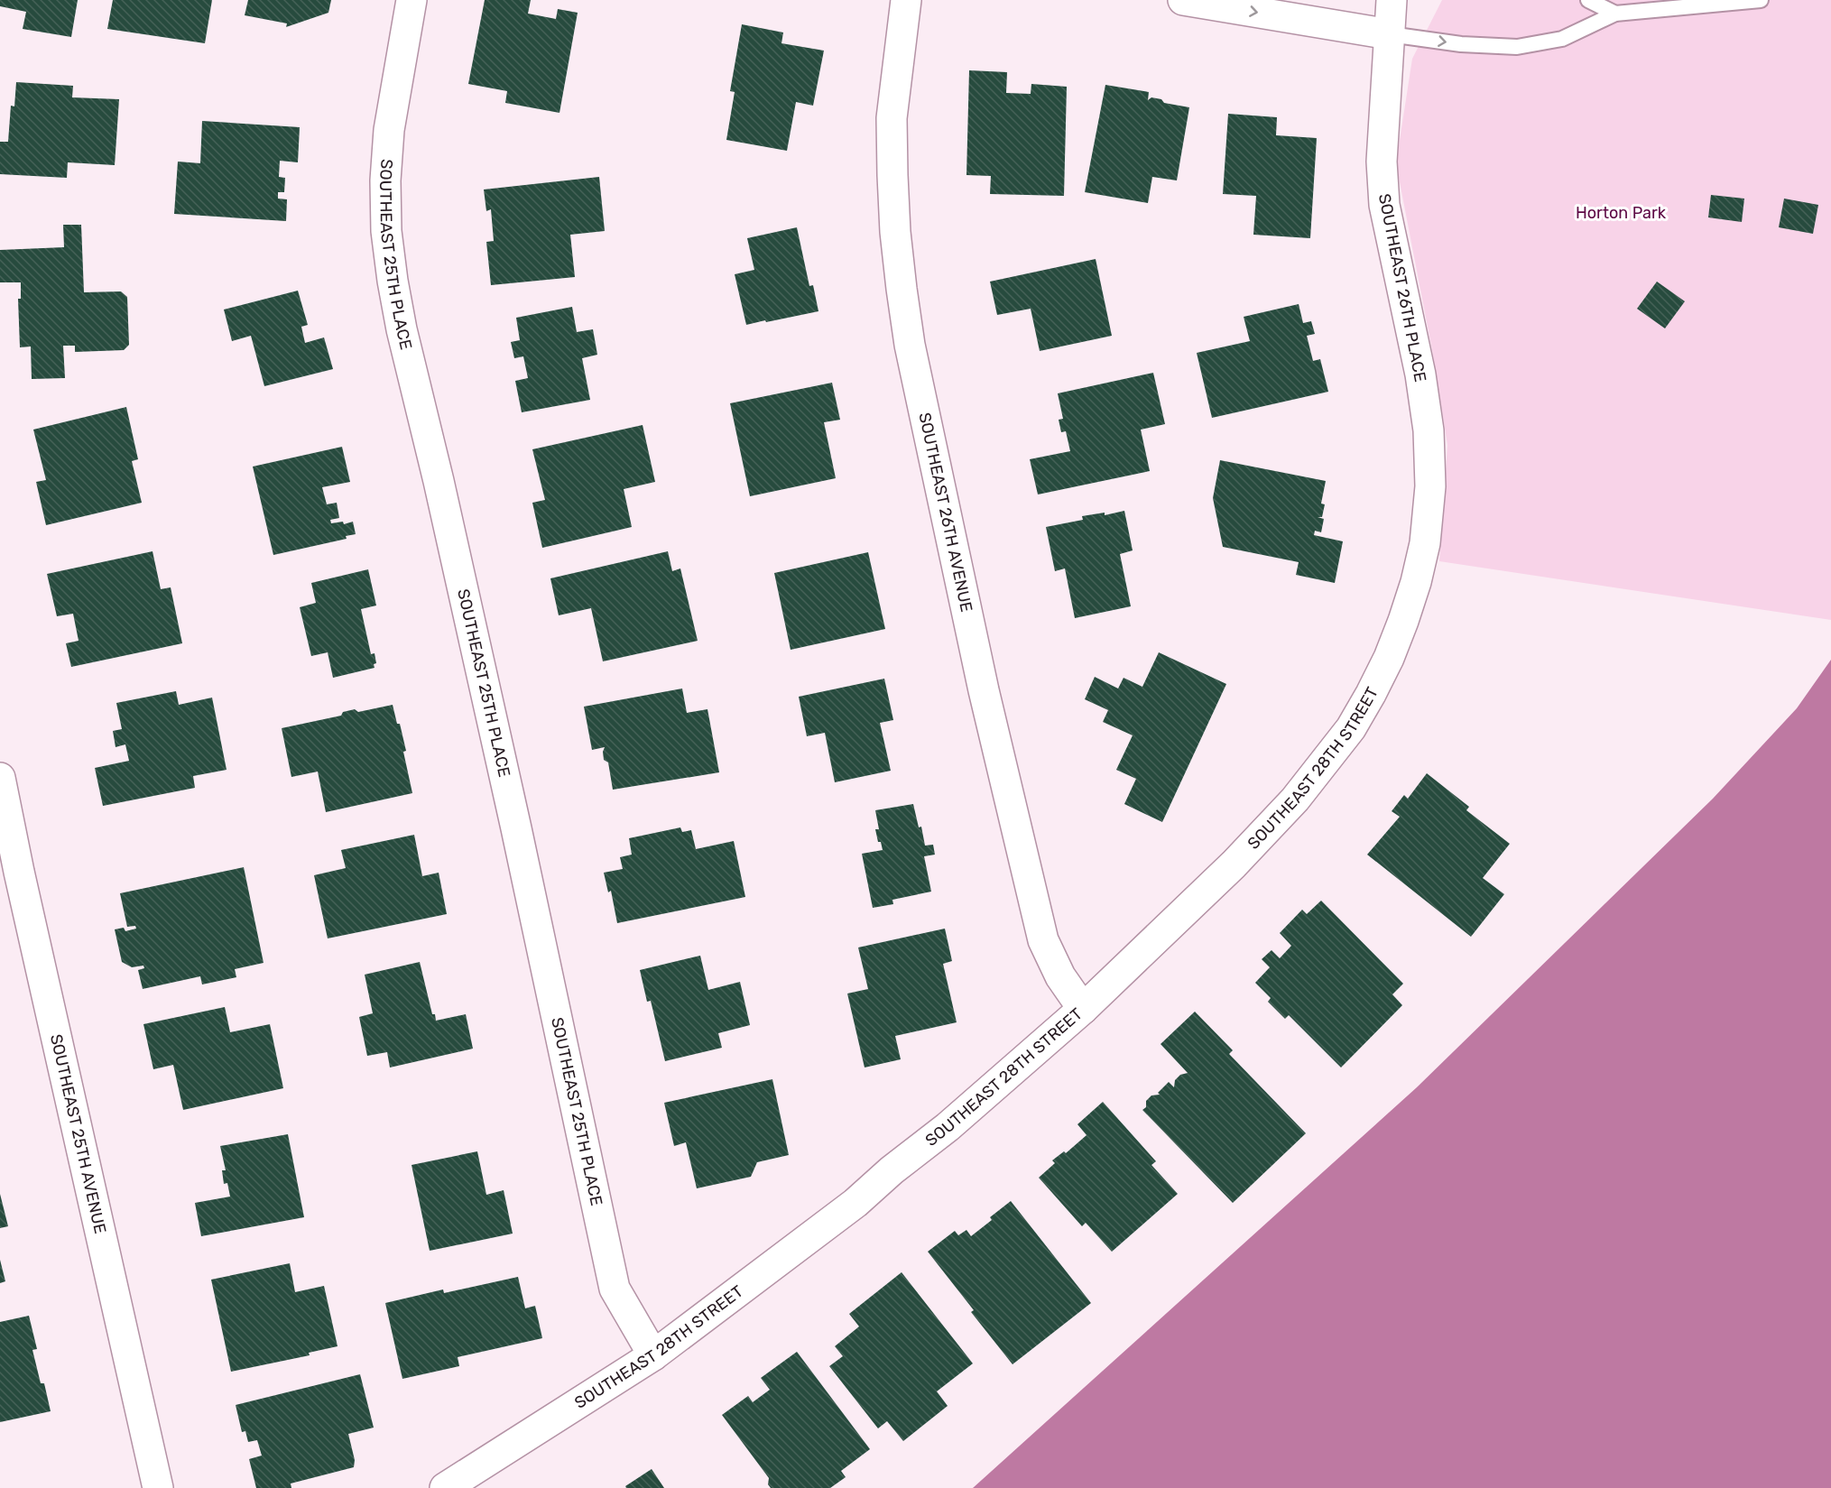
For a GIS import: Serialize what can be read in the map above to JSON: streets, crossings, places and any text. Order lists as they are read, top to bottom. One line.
{"streets":{"street":["SOUTHEAST 25TH PLACE","SOUTHEAST 26TH PLACE","SOUTHEAST 26TH AVENUE","SOUTHEAST 28TH STREET","SOUTHEAST 25TH AVENUE"]},"crossings":[["SOUTHEAST 25TH PLACE","SOUTHEAST 28TH STREET"],["SOUTHEAST 26TH PLACE","SOUTHEAST 28TH STREET"],["SOUTHEAST 26TH AVENUE","SOUTHEAST 28TH STREET"]],"parks":["Horton Park"]}
